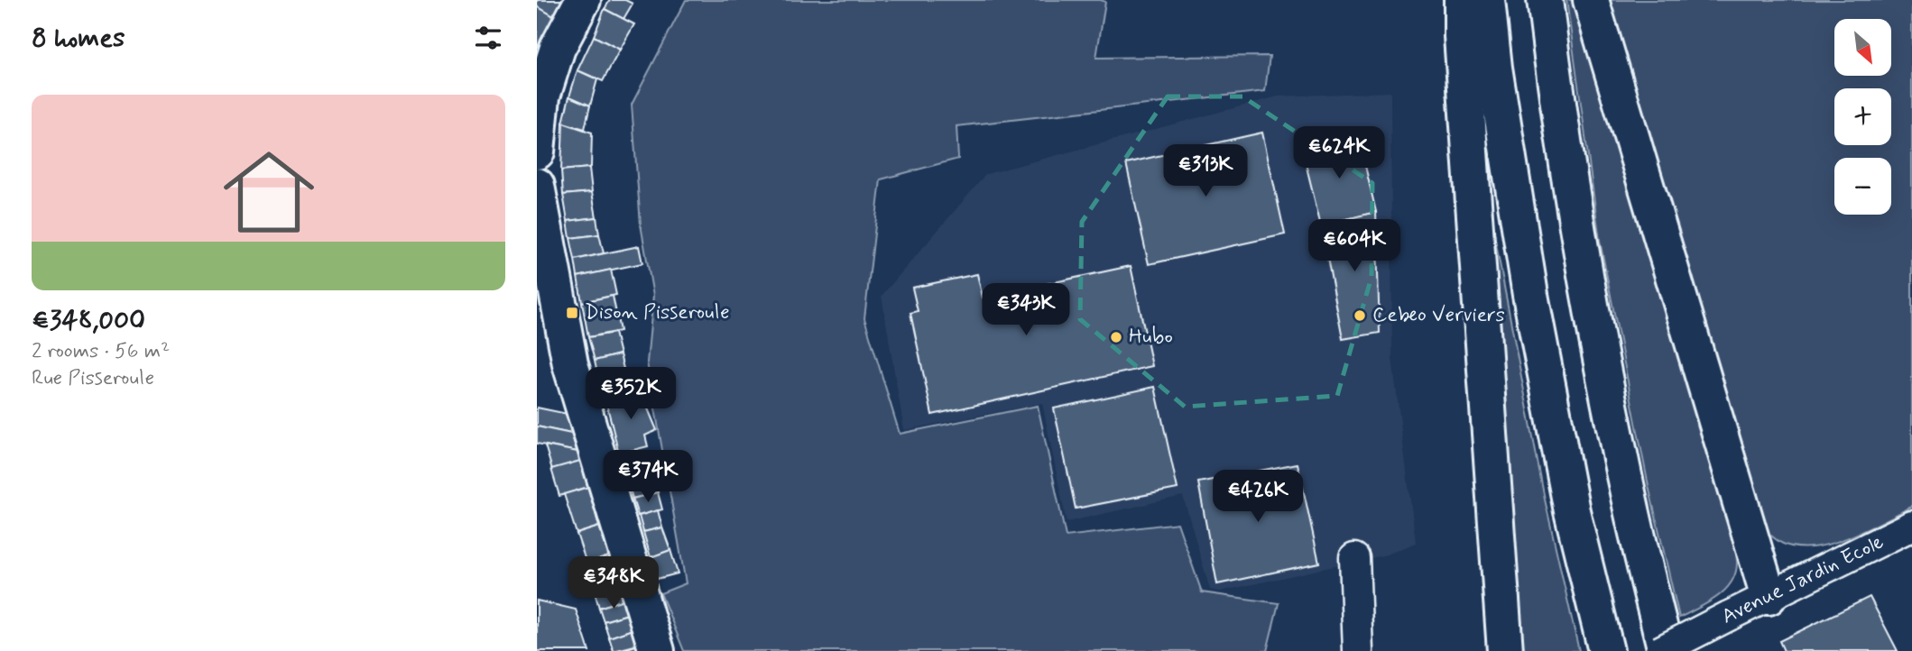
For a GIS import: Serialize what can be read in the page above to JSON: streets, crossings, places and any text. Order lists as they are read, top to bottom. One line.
{"streets":{"street":["Avenue Jardin Ecole"]},"places":{"transit":["Dison Pisseroule"],"other":["Cebeo Verviers","Hubo"]},"north":"bottom right","page":{"heading":"8 homes","map_buttons":["+","−"],"list":[{"name":"€348,000","note":"2 rooms · 56 m² · Rue Pisseroule"}],"price":["€624K","€313K","€604K","€343K","€352K","€374K","€426K","€348K"]}}
